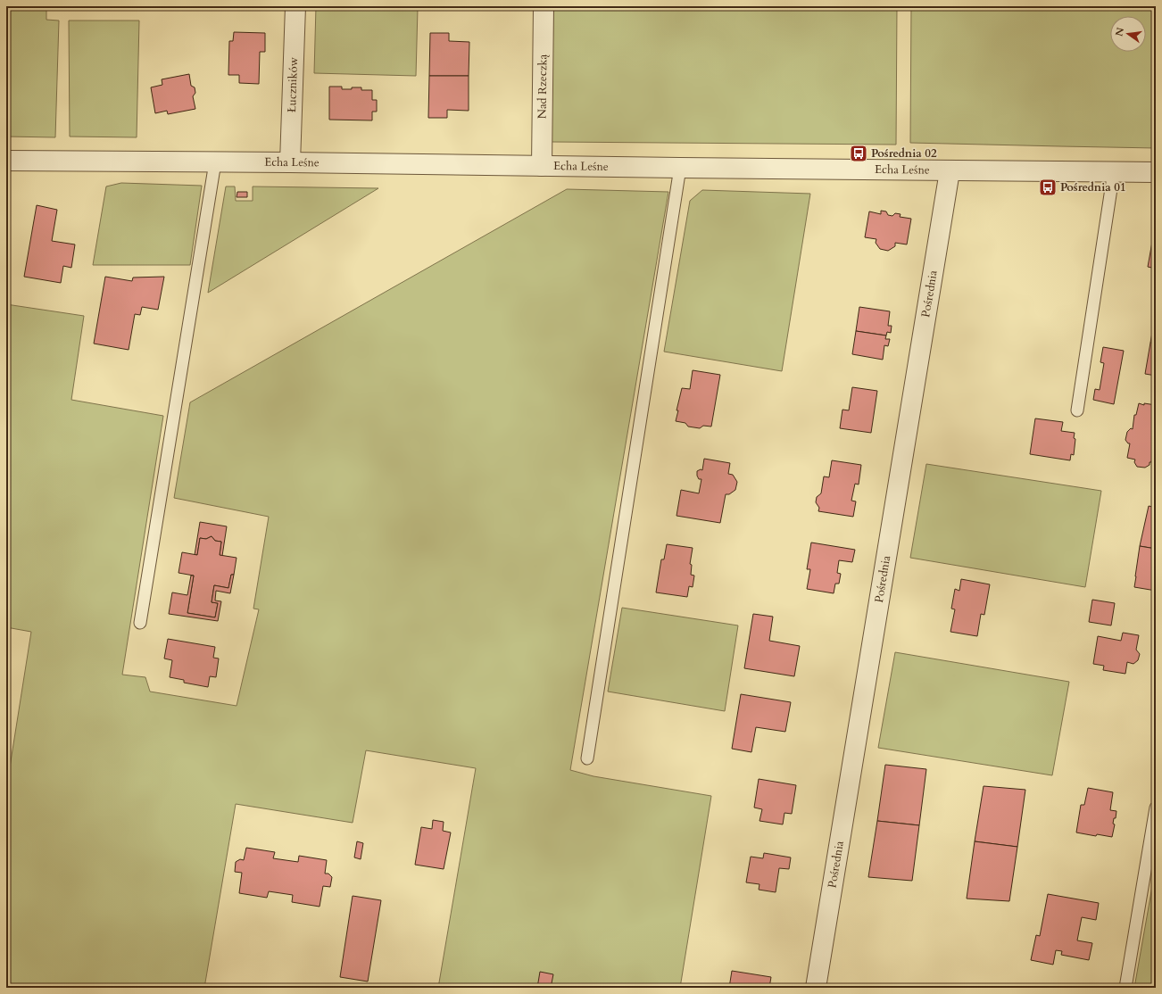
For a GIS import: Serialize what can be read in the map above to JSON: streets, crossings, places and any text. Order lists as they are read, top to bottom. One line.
{"streets":{"street":["Łuczników","Nad Rzeczką","Echa Leśne","Pośrednia"]},"crossings":[["Łuczników","Echa Leśne"],["Nad Rzeczką","Echa Leśne"],["Echa Leśne","Pośrednia"]],"places":{"bus stop":["Pośrednia 02","Pośrednia 01"]},"north":"left"}
